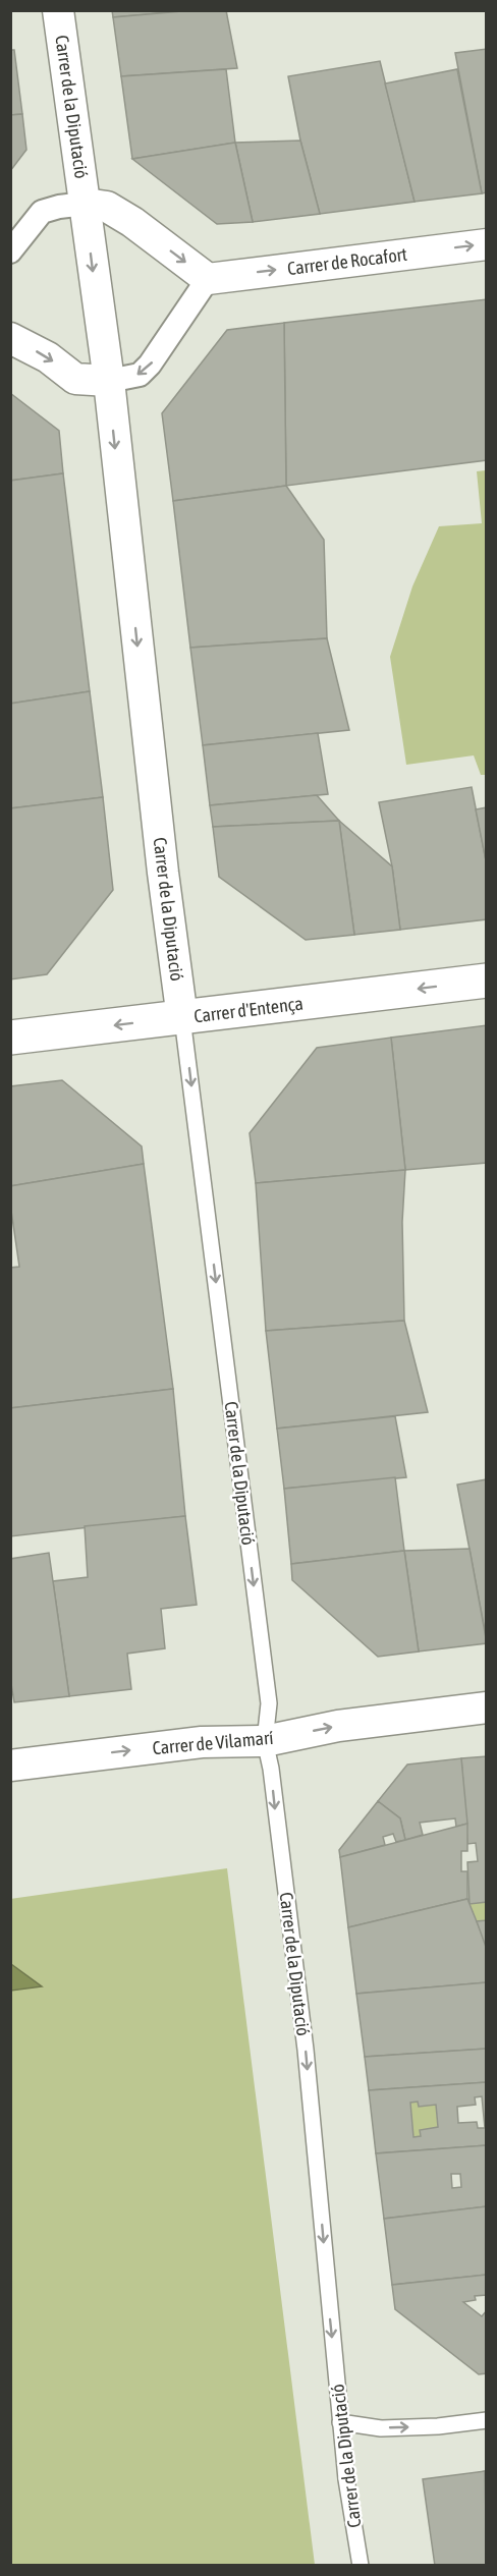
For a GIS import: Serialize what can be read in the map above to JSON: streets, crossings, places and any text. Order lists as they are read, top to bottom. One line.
{"streets":{"main road":["Carrer d'Entença"],"street":["Carrer de la Diputació","Carrer de Rocafort","Carrer de Vilamarí"]},"crossings":[["Carrer de la Diputació","Carrer de Rocafort"],["Carrer de la Diputació","Carrer d'Entença"],["Carrer de la Diputació","Carrer de Vilamarí"]],"one_way":["Carrer de la Diputació","Carrer de Rocafort","Carrer d'Entença","Carrer de Vilamarí"]}
